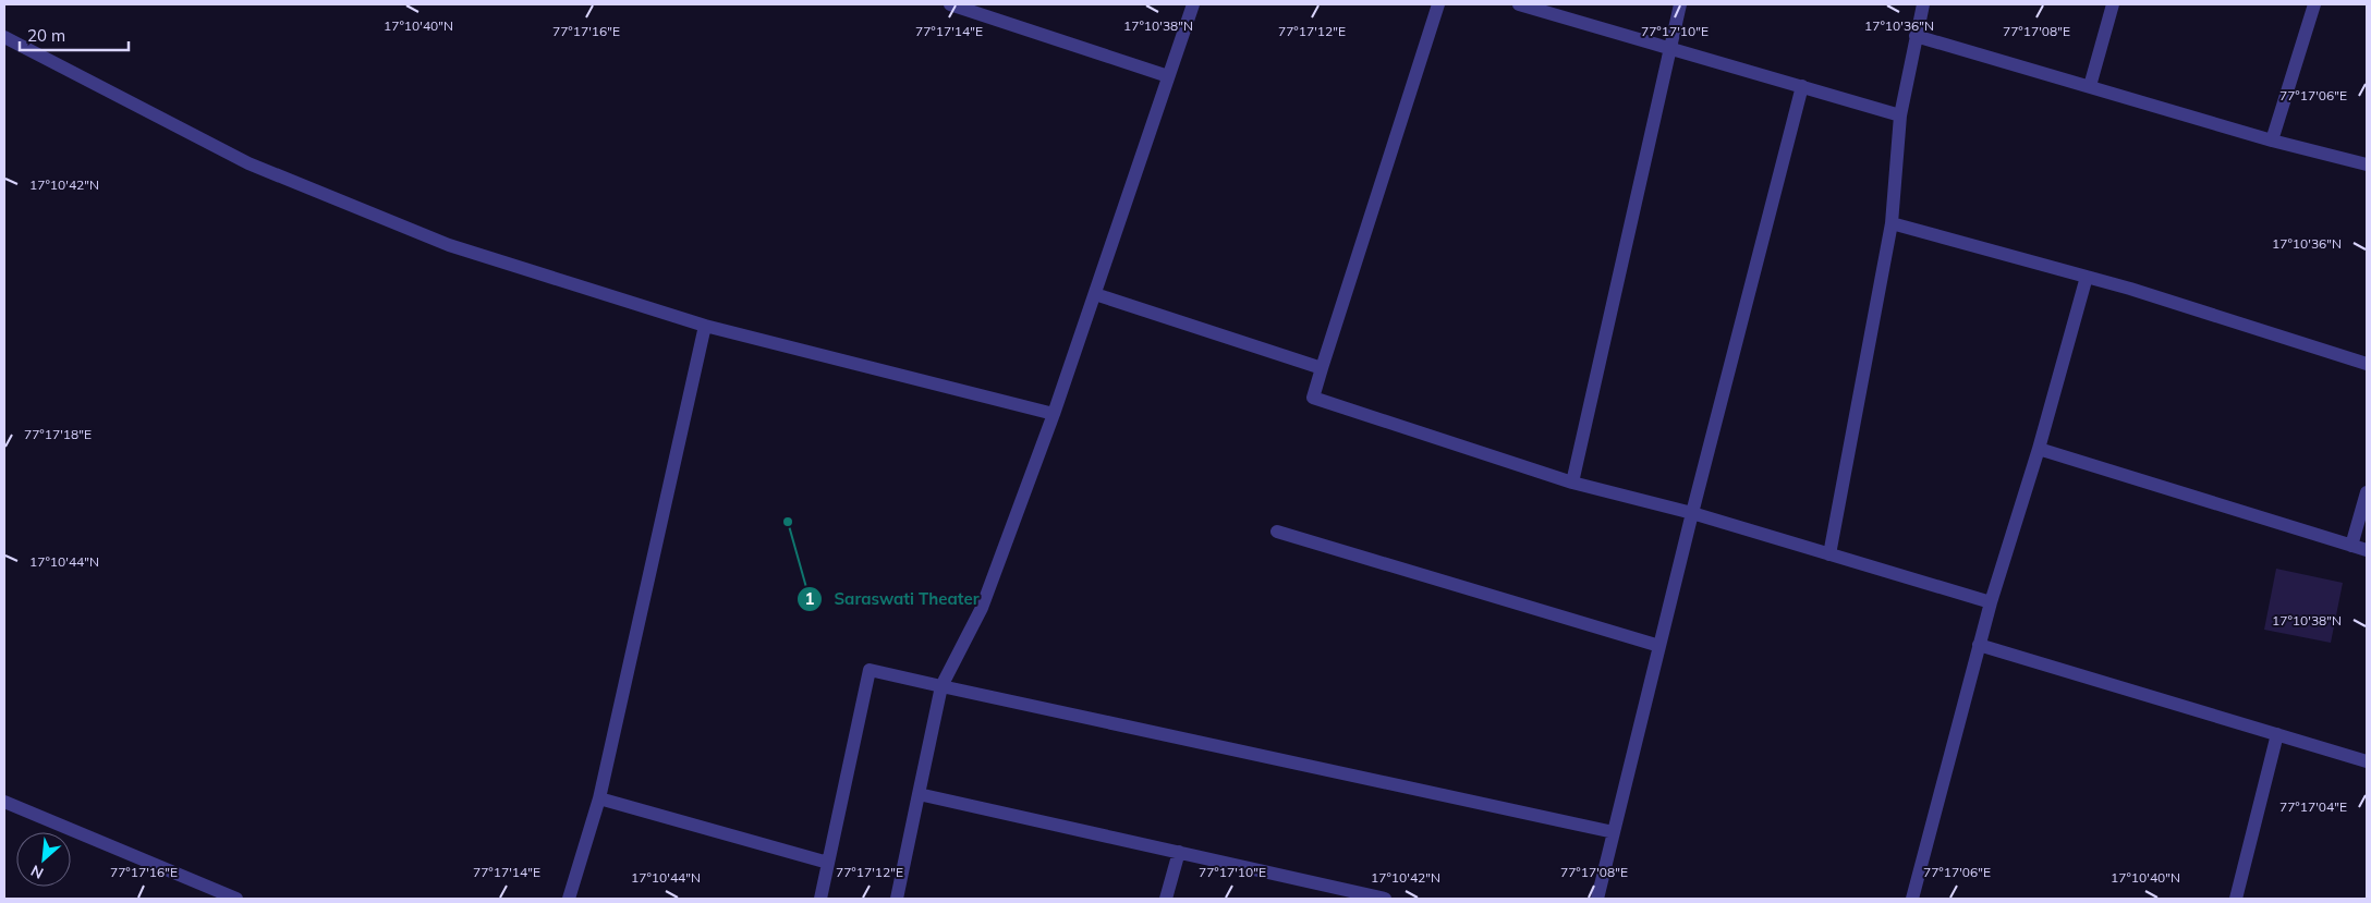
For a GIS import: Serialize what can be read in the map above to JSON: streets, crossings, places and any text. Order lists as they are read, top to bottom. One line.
{"places":["Saraswati Theater"],"scale_bar":"20 m","north":"bottom left","coordinates":["17°10'40\"N","17°10'38\"N","17°10'36\"N","77°17'16\"E","77°17'14\"E","77°17'12\"E","77°17'10\"E","77°17'08\"E","77°17'06\"E","17°10'42\"N","77°17'18\"E","17°10'44\"N","77°17'04\"E"]}
